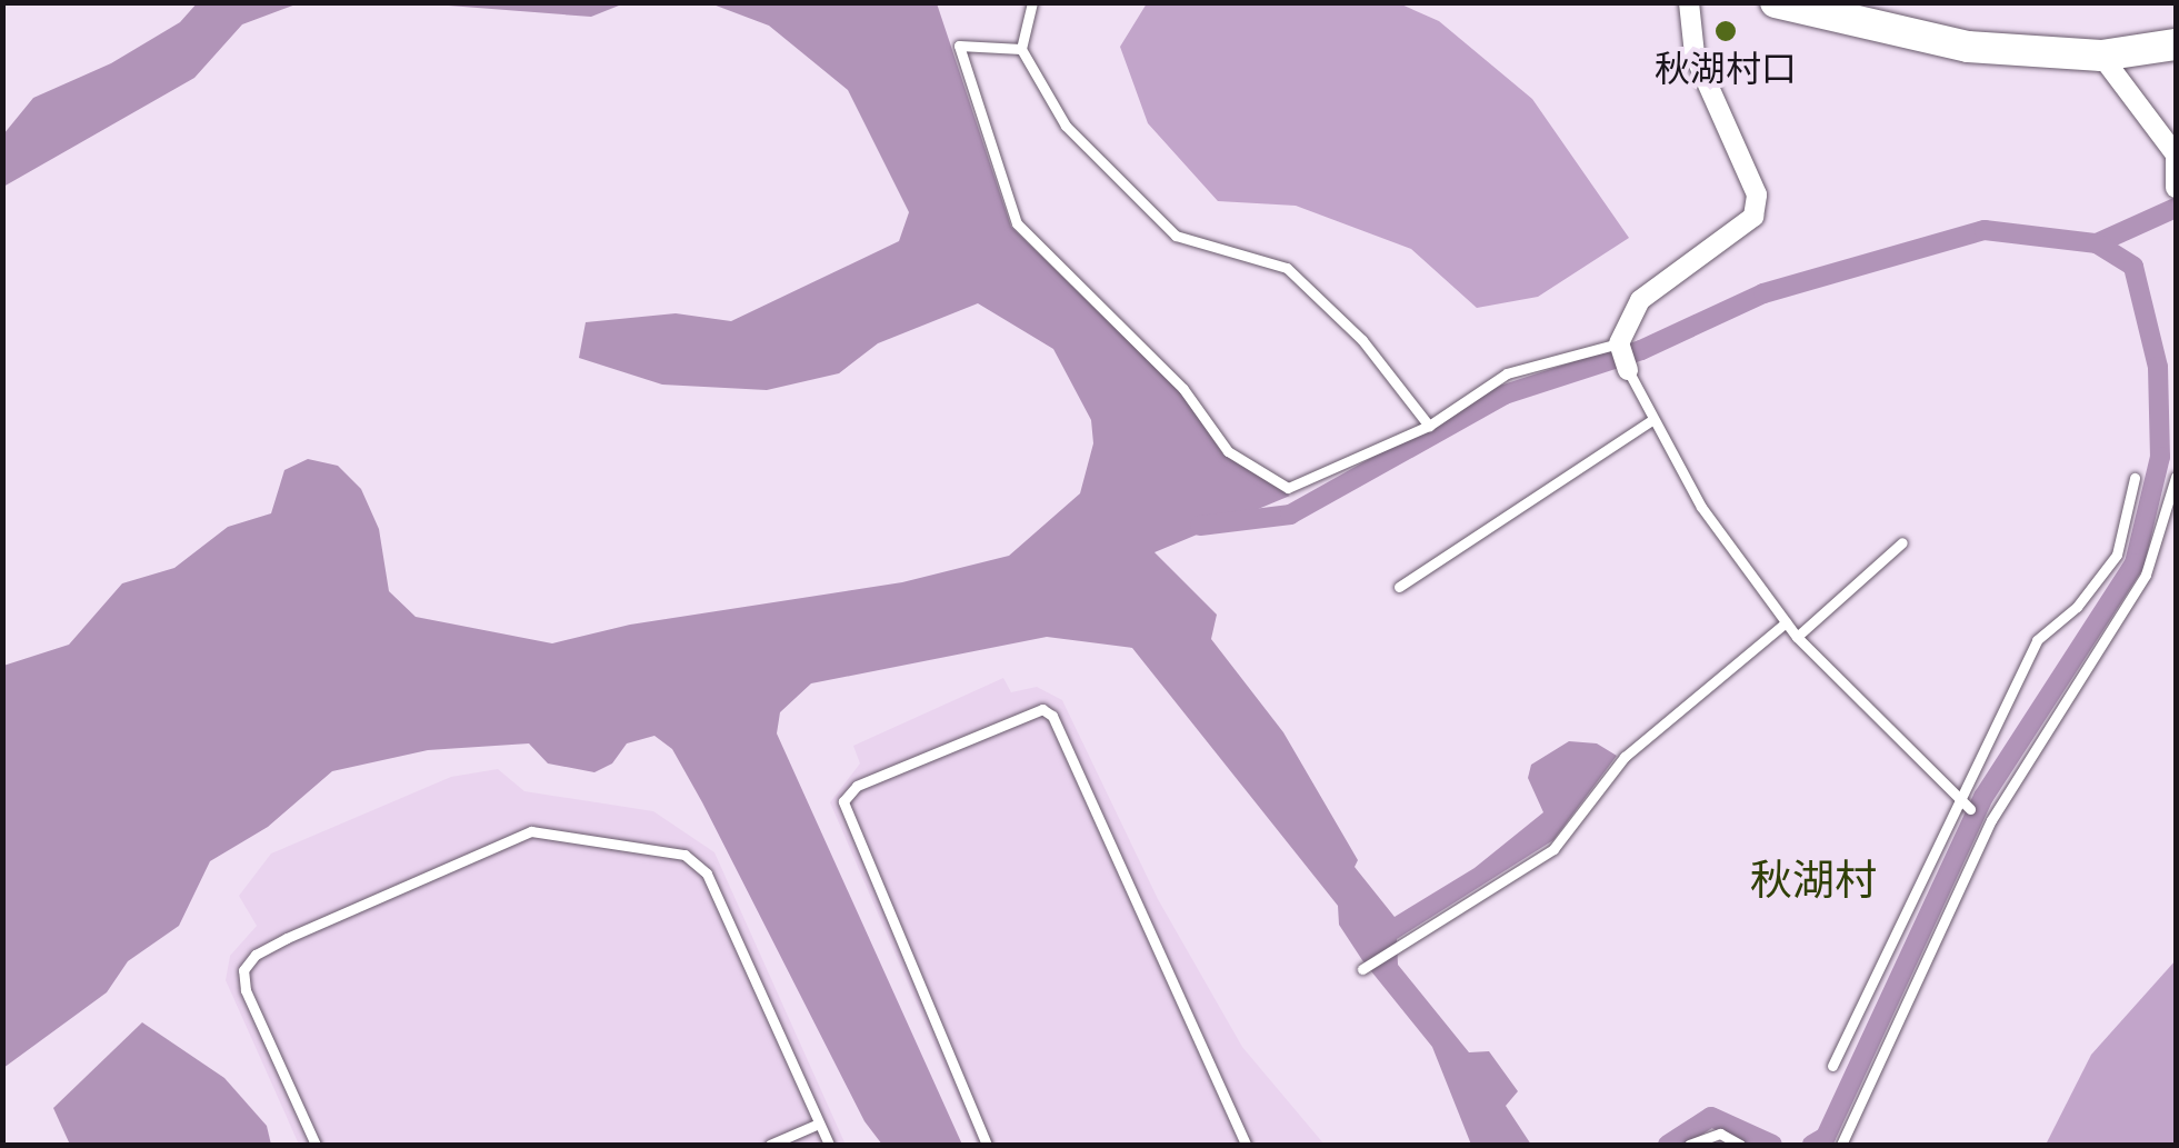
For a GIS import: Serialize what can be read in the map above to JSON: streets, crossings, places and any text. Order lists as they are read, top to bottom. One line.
{"districts":["秋湖村"],"places":["秋湖村口"]}
